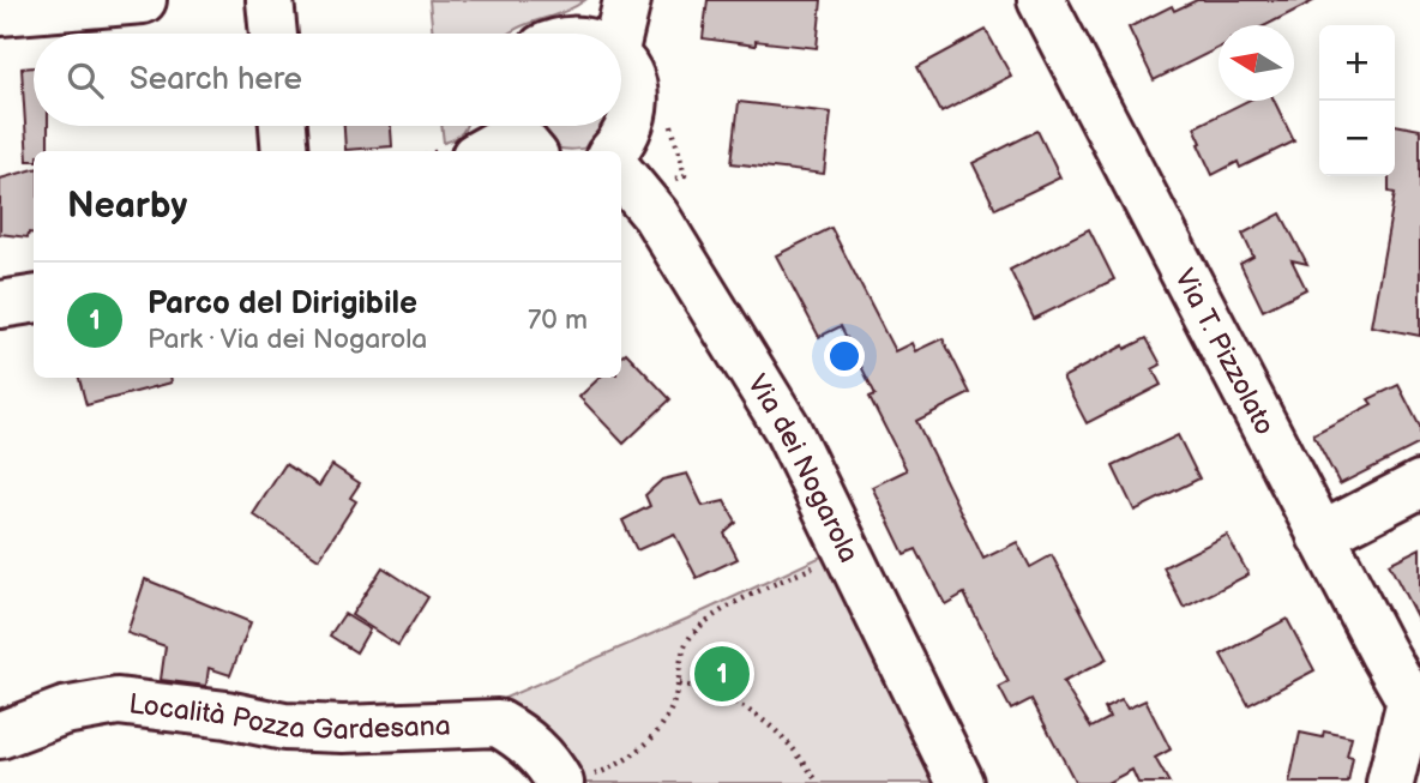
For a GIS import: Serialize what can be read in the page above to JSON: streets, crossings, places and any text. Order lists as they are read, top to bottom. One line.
{"streets":{"street":["Via T. Pizzolato","Via dei Nogarola","Località Pozza Gardesana"]},"north":"left","page":{"map_buttons":["+","−"],"search":"Search here","heading":"Nearby","list":[{"mark":"1","name":"Parco del Dirigibile","note":"Park · Via dei Nogarola","value":"70 m"}],"pins":"1"}}
